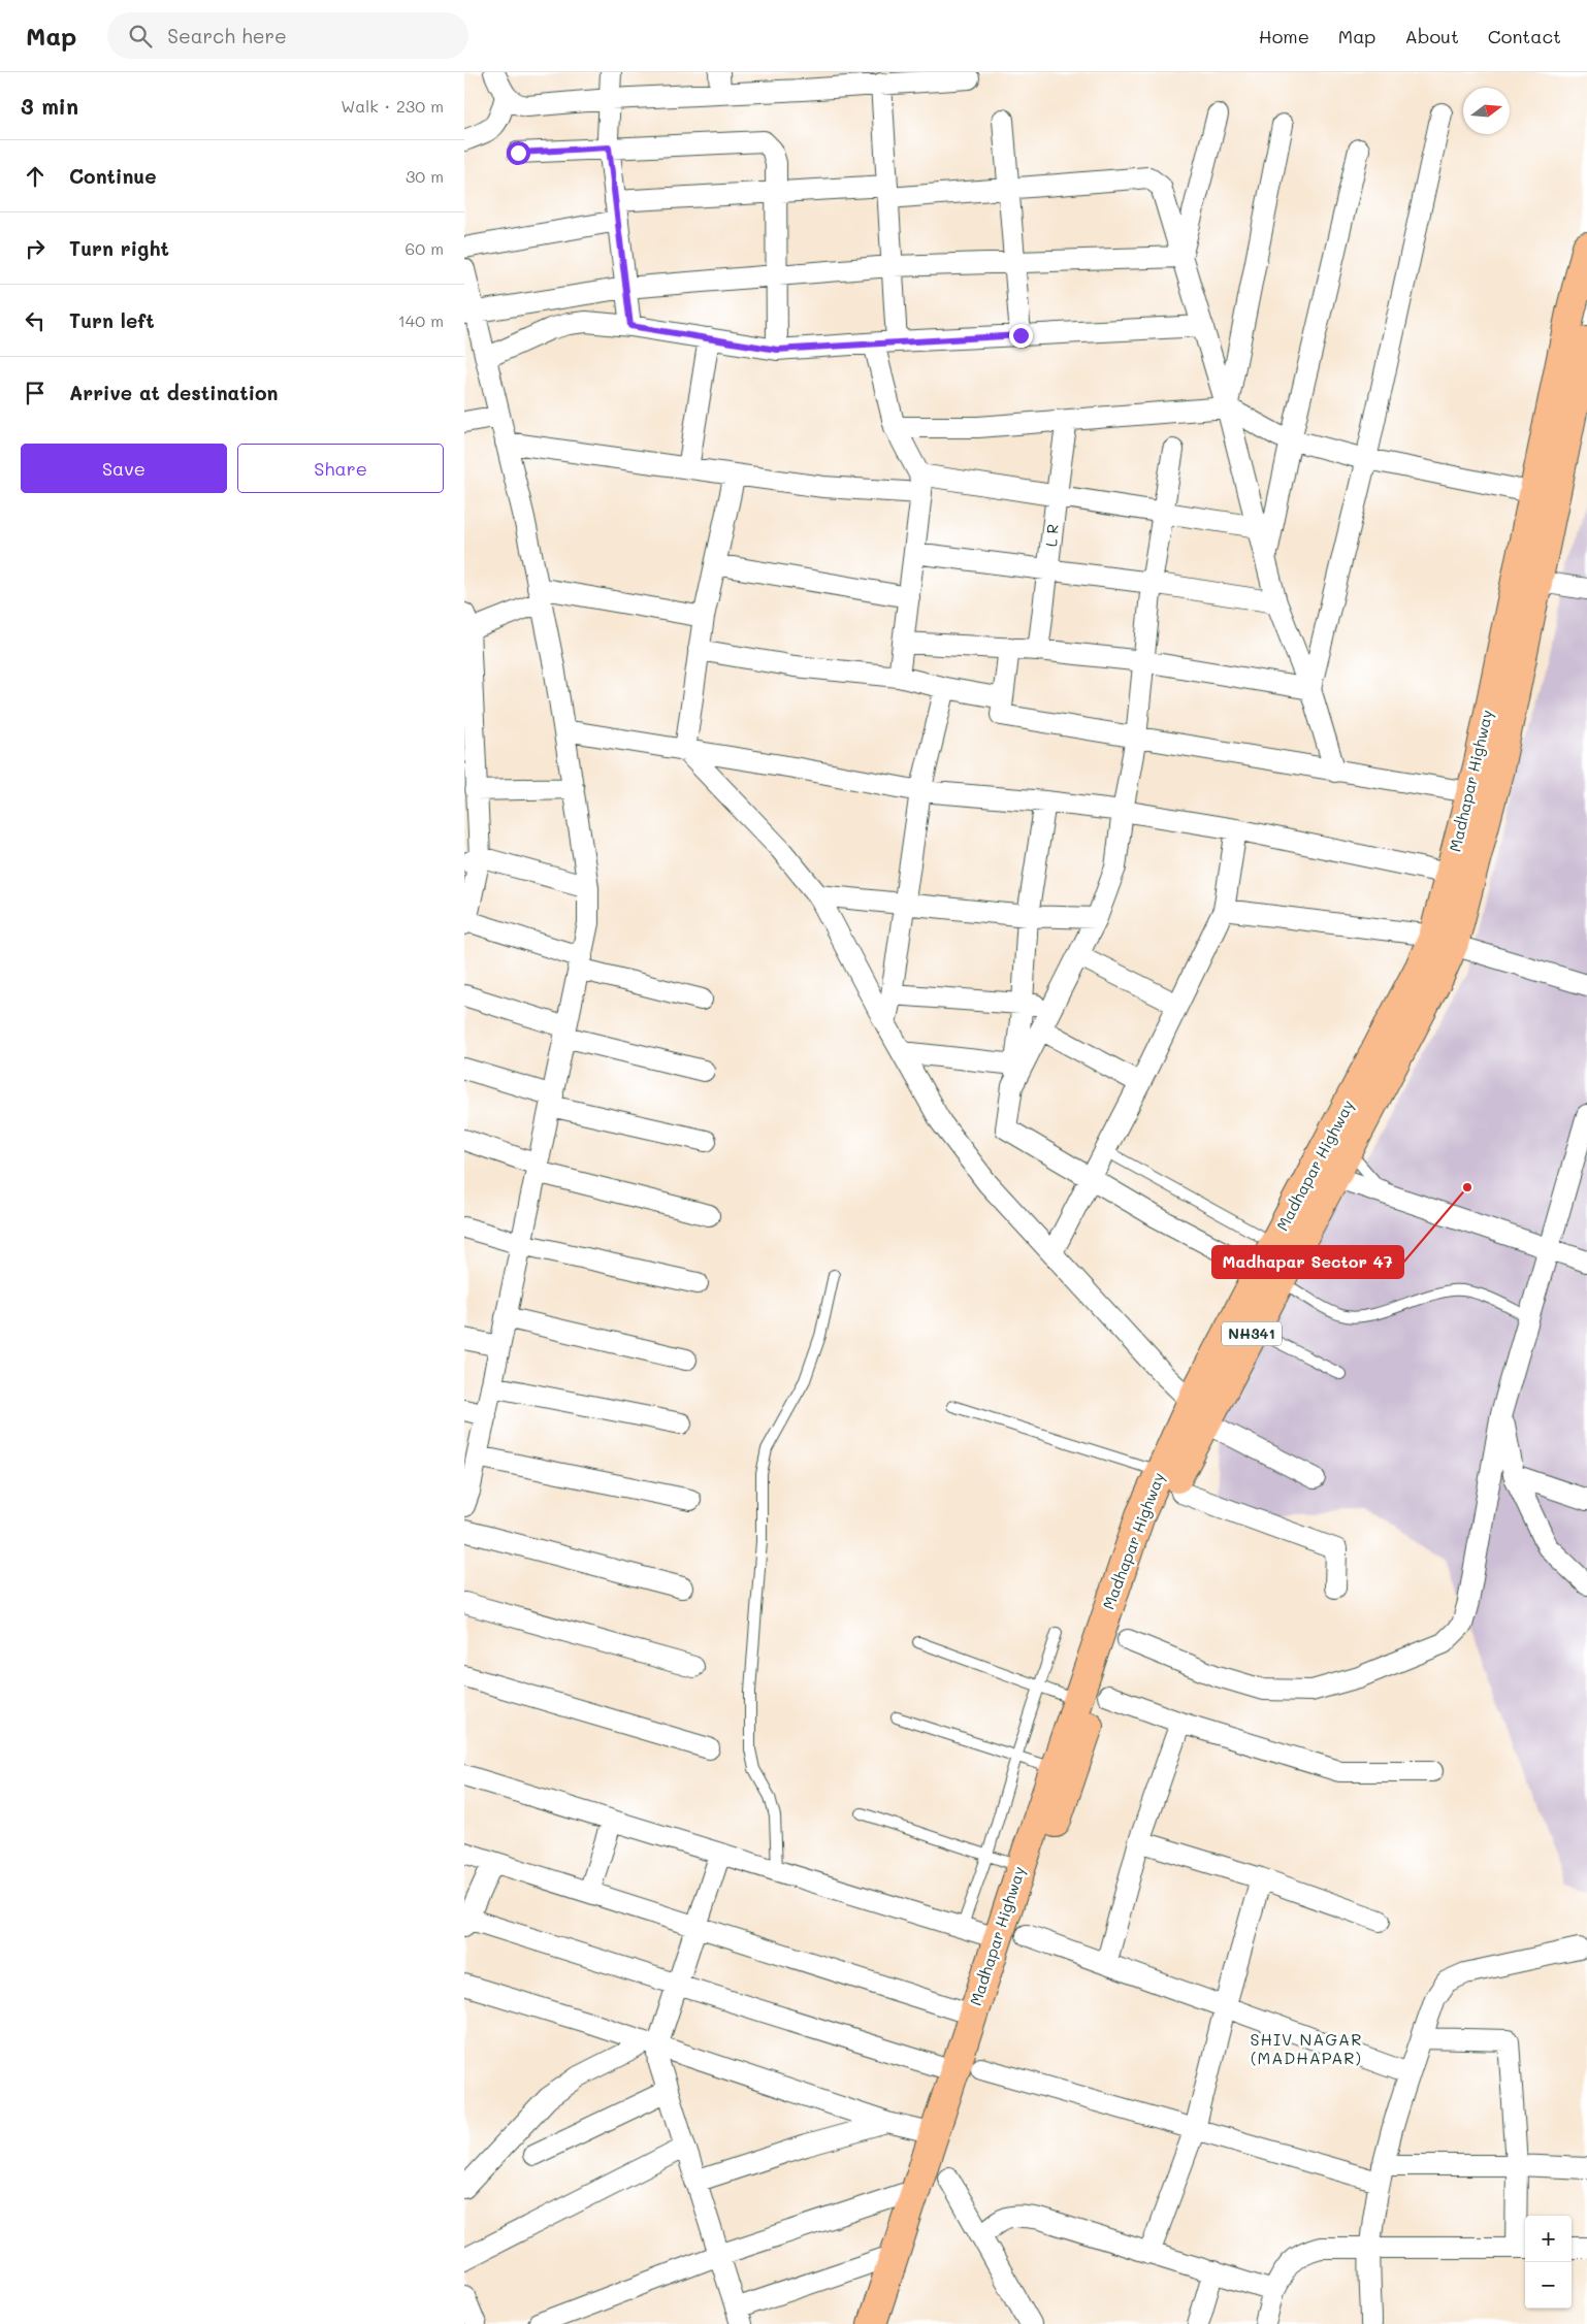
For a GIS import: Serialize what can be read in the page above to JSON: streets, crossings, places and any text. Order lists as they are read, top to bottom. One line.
{"streets":{"highway":["Madhapar Highway","NH341"],"street":["L R"]},"districts":["SHIV NAGAR (MADHAPAR)"],"places":["Madhapar Sector 47"],"north":"right","page":{"header":"Map","search":"Search here","nav":["Home","Map","About","Contact"],"heading":["3 min","Walk · 230 m"],"list":[["Continue","30 m"],["Turn right","60 m"],["Turn left","140 m"],"Arrive at destination"],"buttons":["Save","Share"],"map_buttons":["+","−"]}}
